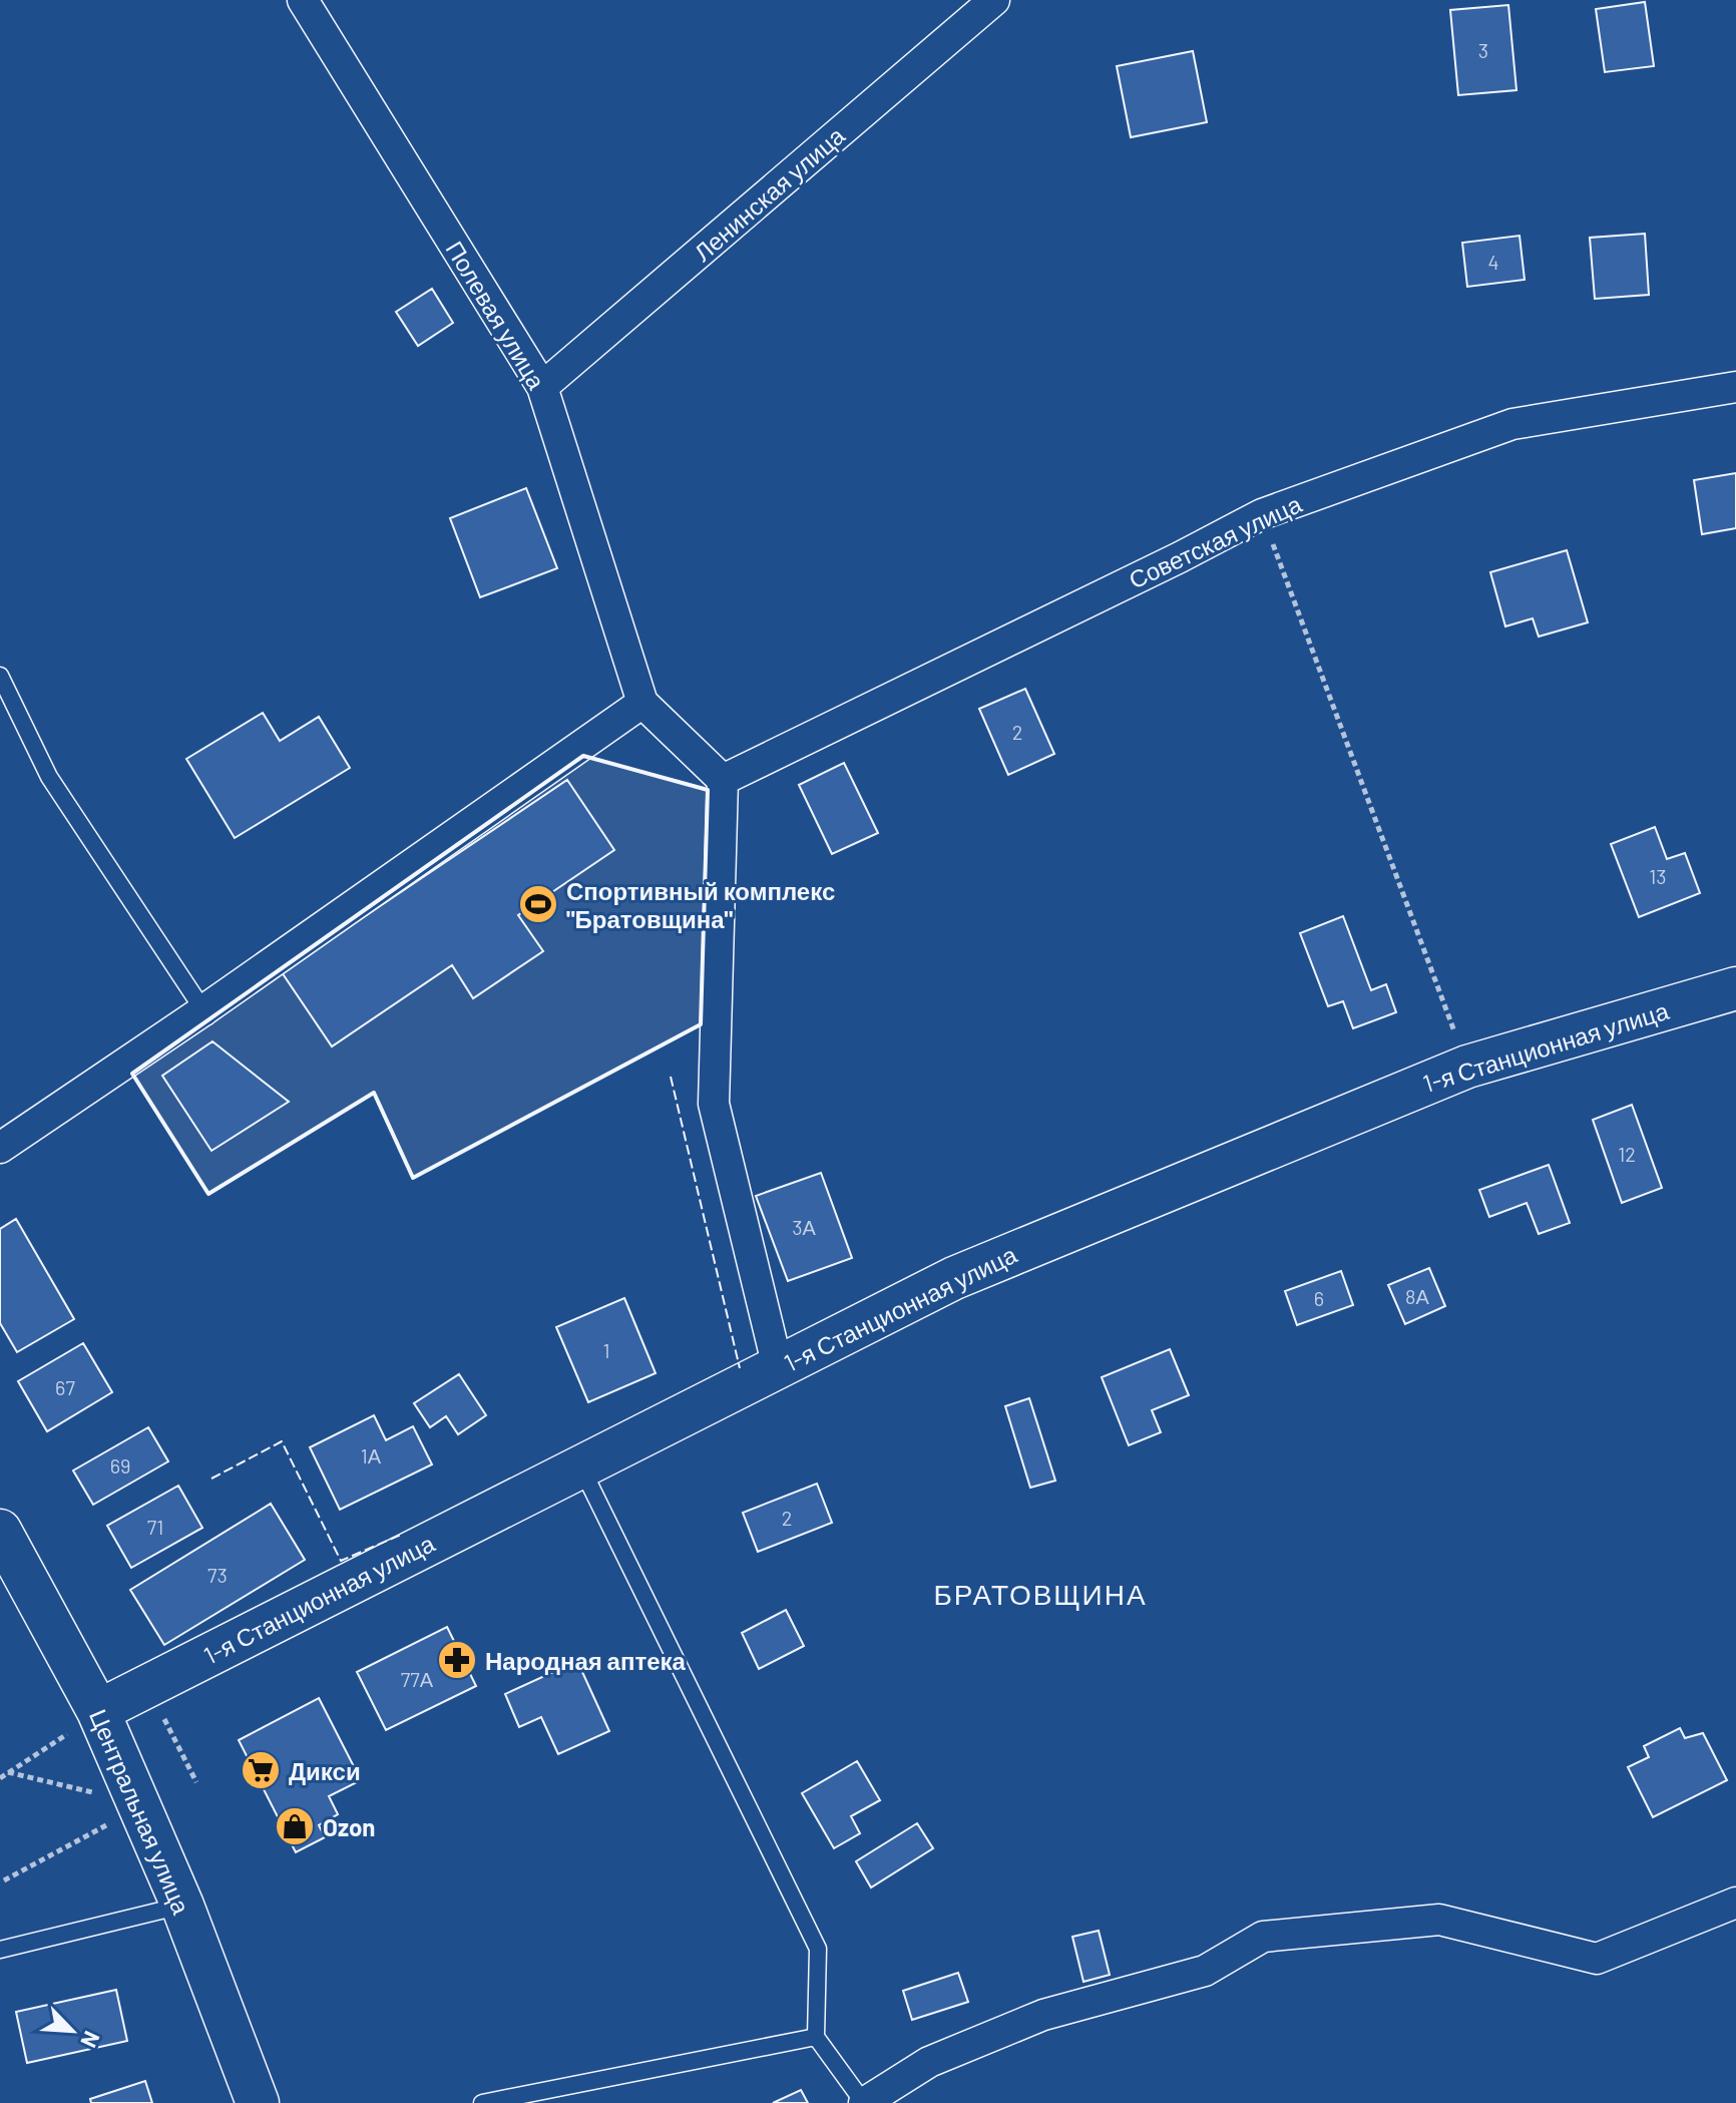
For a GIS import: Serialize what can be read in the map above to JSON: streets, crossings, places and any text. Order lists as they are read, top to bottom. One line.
{"streets":{"main road":["1-я Станционная улица","Центральная улица"],"street":["Ленинская улица","Полевая улица","Советская улица"]},"crossings":[["Ленинская улица","Полевая улица"],["1-я Станционная улица","Центральная улица"]],"districts":["БРАТОВЩИНА"],"places":{"sports":["Спортивный комплекс \"Братовщина\""],"pharmacy":["Народная аптека"],"supermarket":["Дикси"],"shop":["Ozon"]},"house_numbers":["3","4","2","13","12","3А","8А","6","1","67","1А","69","2","71","73","77А"],"north":"bottom right"}
